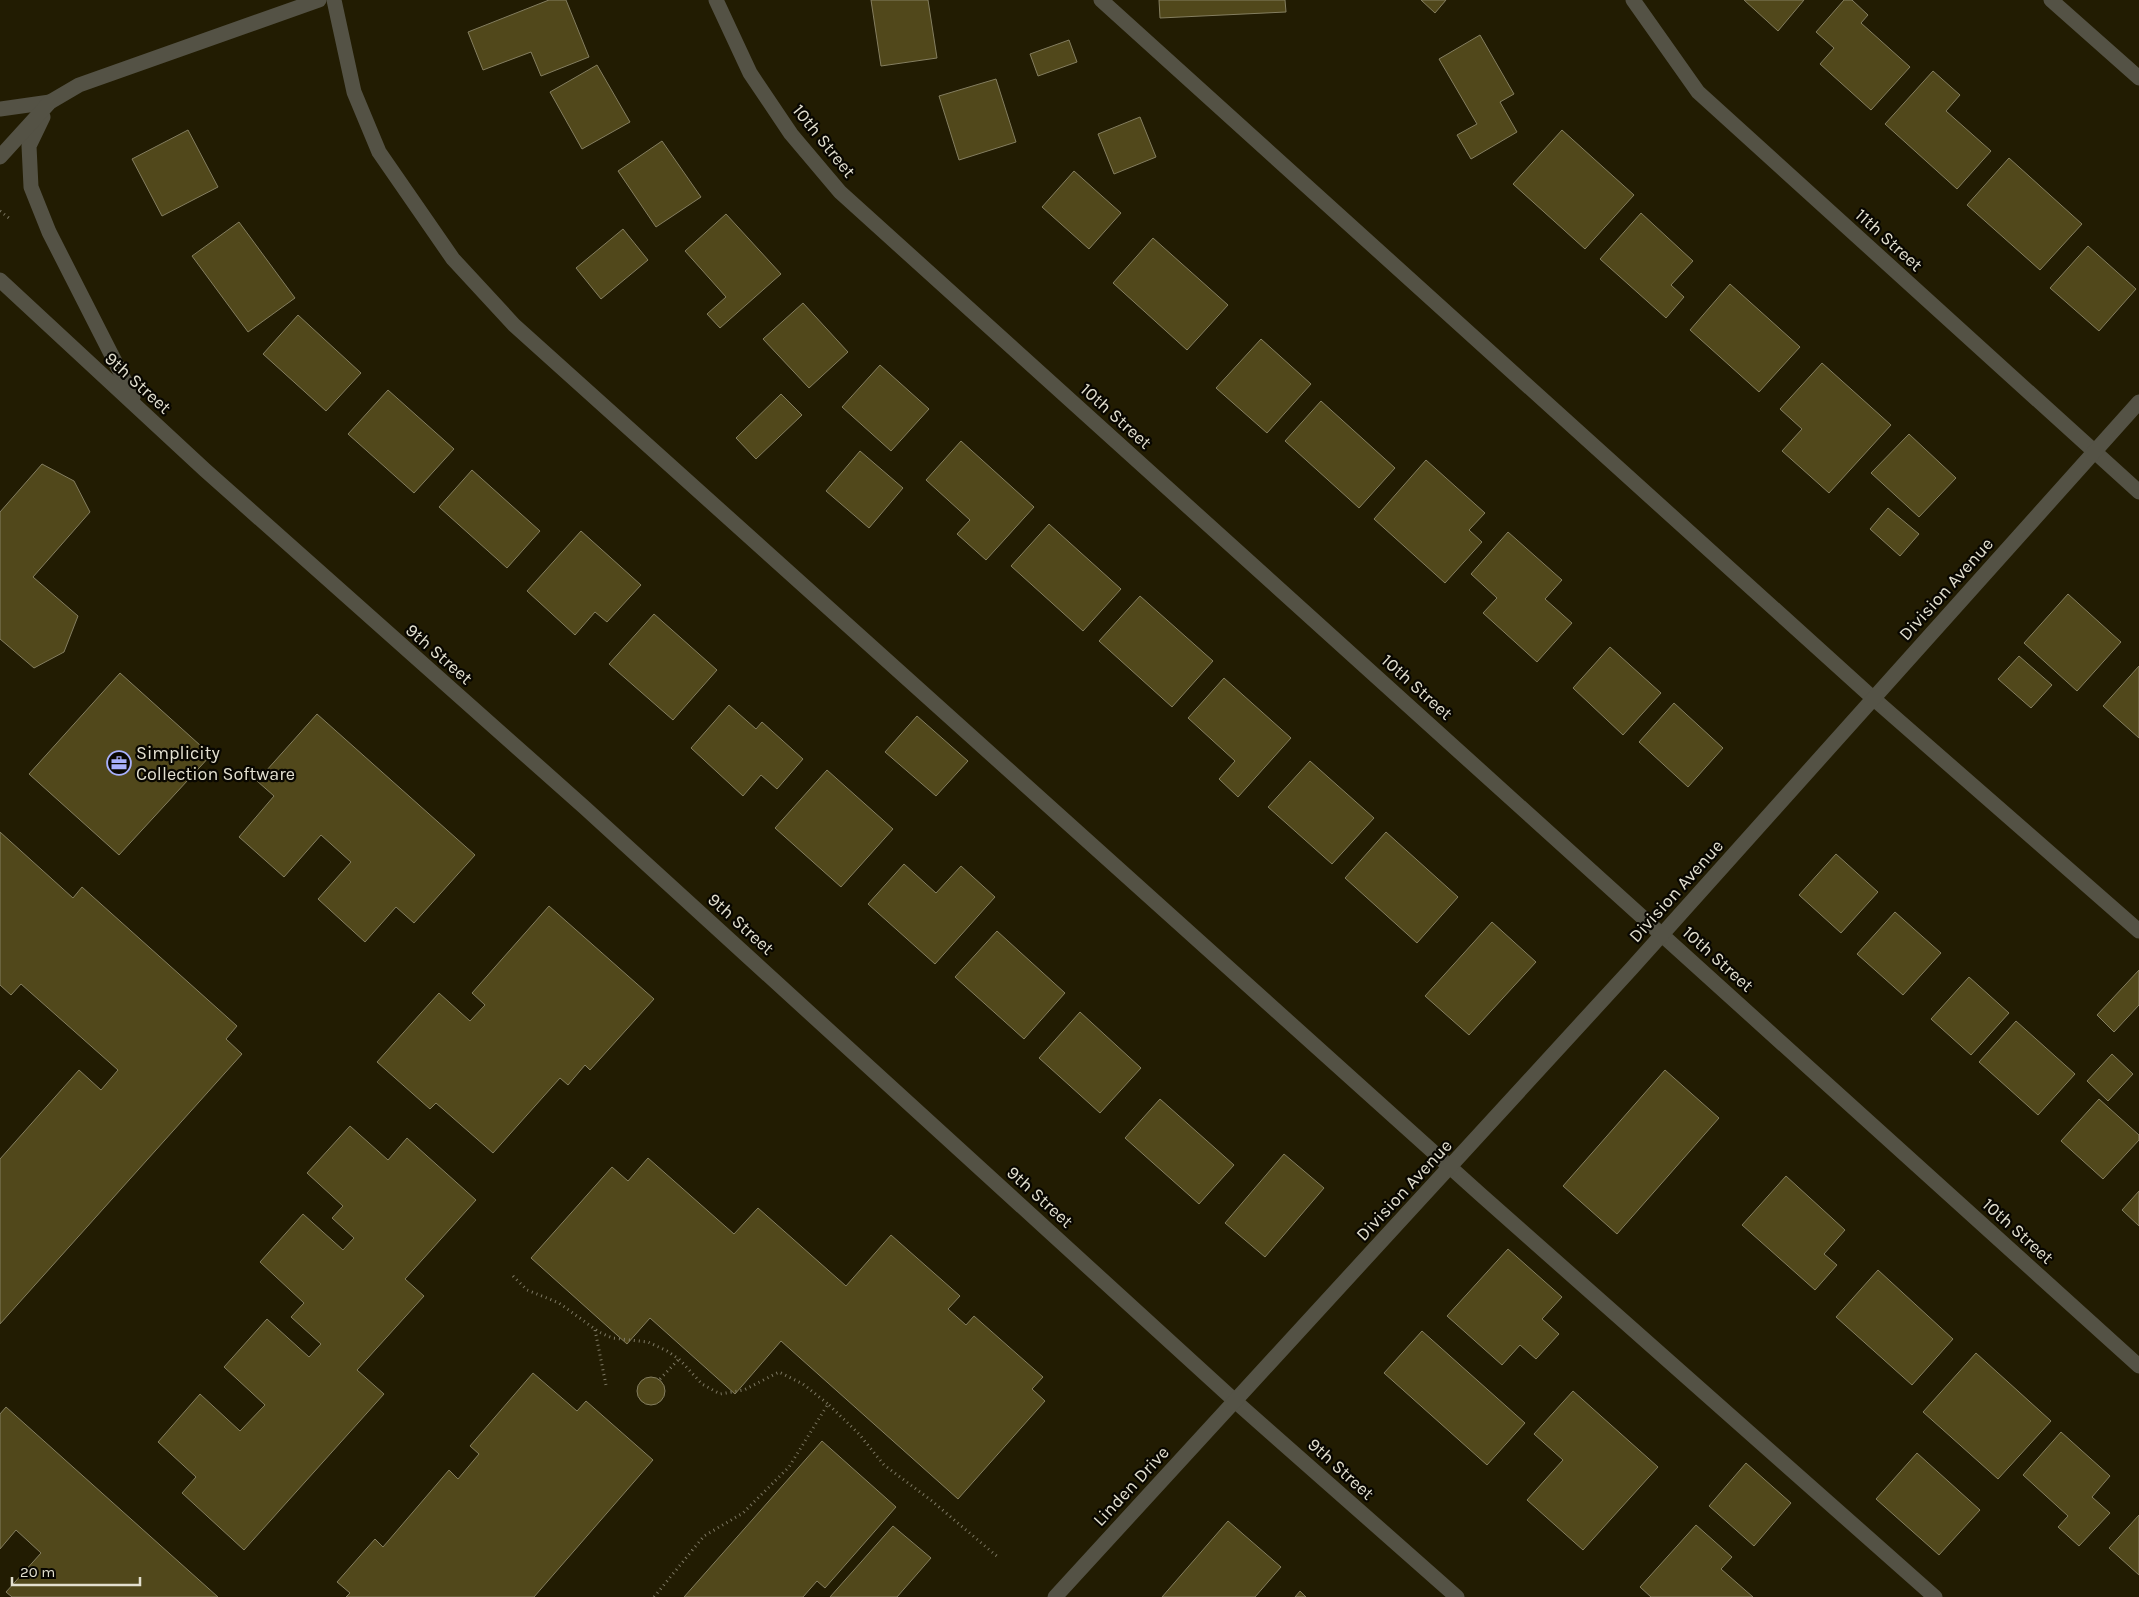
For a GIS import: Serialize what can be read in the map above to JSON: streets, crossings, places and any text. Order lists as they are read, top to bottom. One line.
{"streets":{"street":["10th Street","11th Street","9th Street","Division Avenue","Linden Drive"]},"crossings":[["10th Street","Division Avenue"],["11th Street","Division Avenue"],["9th Street","Division Avenue"],["9th Street","Linden Drive"],["Division Avenue","Linden Drive"]],"places":{"office":["Simplicity Collection Software"]},"scale_bar":"20 m"}
